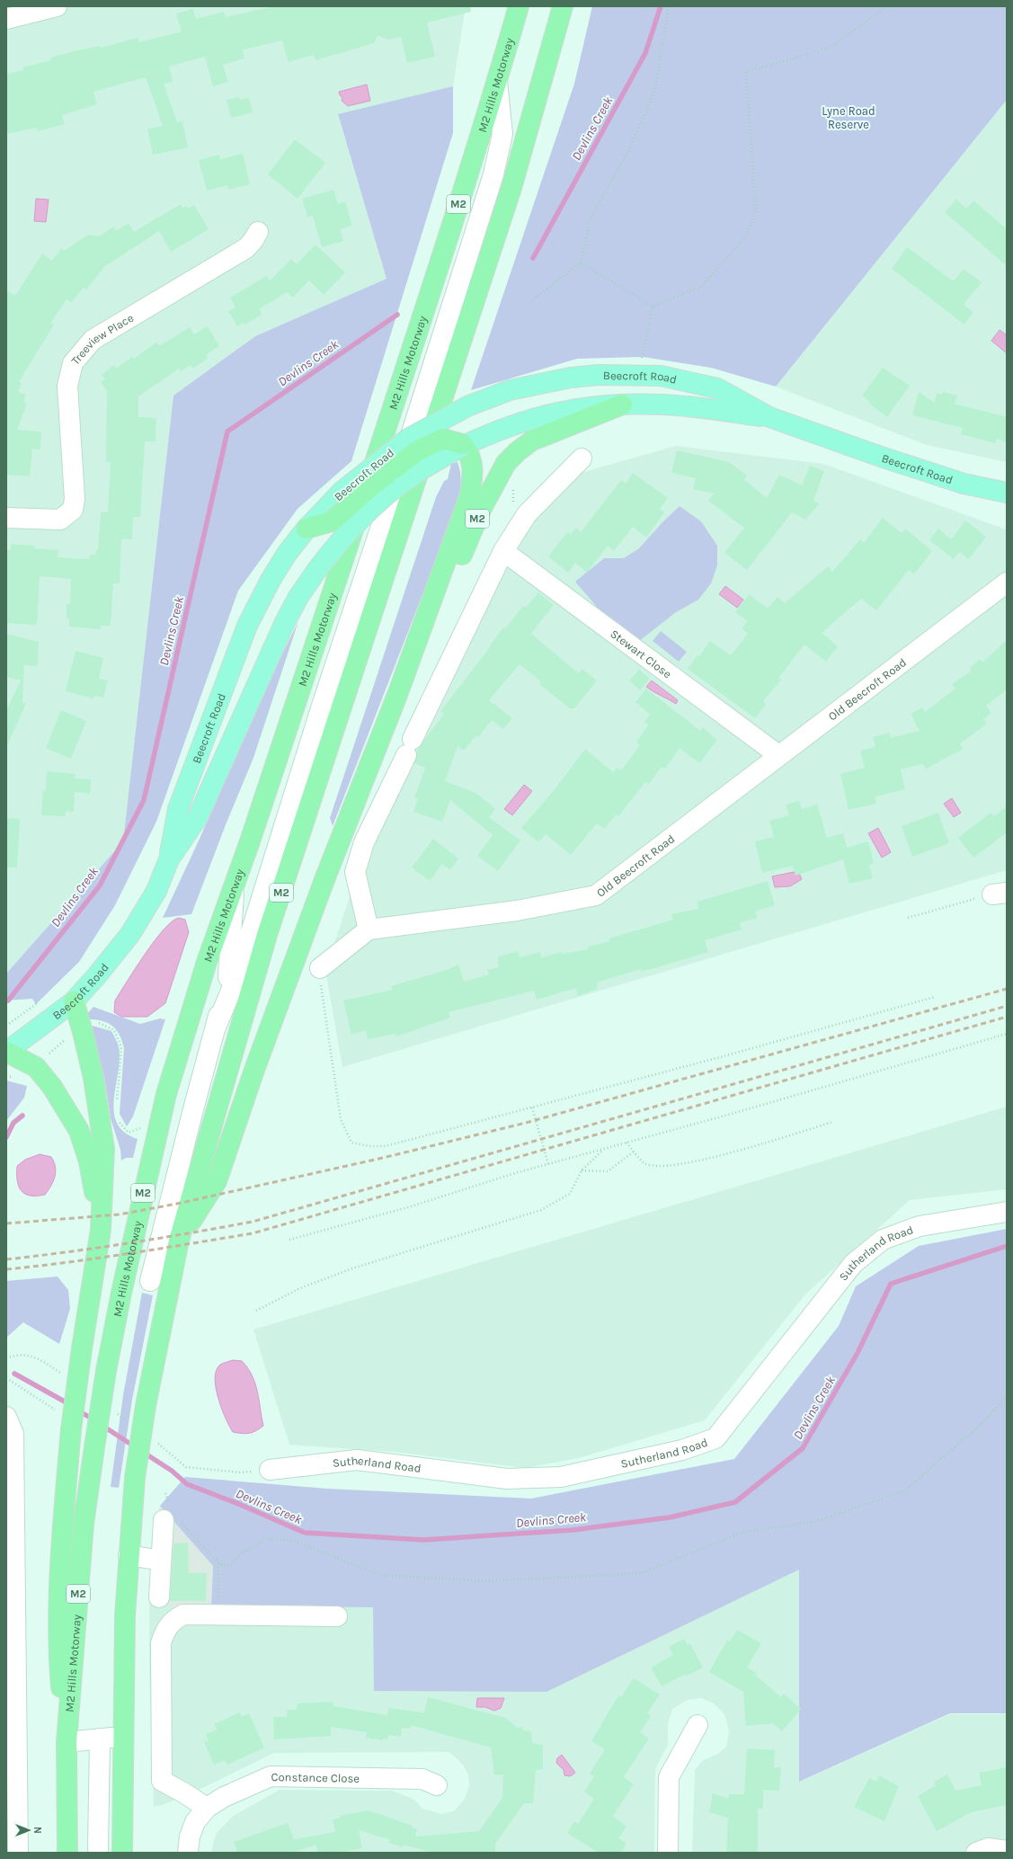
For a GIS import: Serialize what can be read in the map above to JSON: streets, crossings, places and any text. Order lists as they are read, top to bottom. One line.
{"streets":{"highway":["M2 Hills Motorway","M2"],"main road":["Beecroft Road"],"street":["Treeview Place","Stewart Close","Old Beecroft Road","Sutherland Road","Constance Close"]},"crossings":[["M2","Beecroft Road"],["Stewart Close","Old Beecroft Road"]],"water":["Devlins Creek"],"parks":["Lyne Road Reserve"],"north":"right"}
